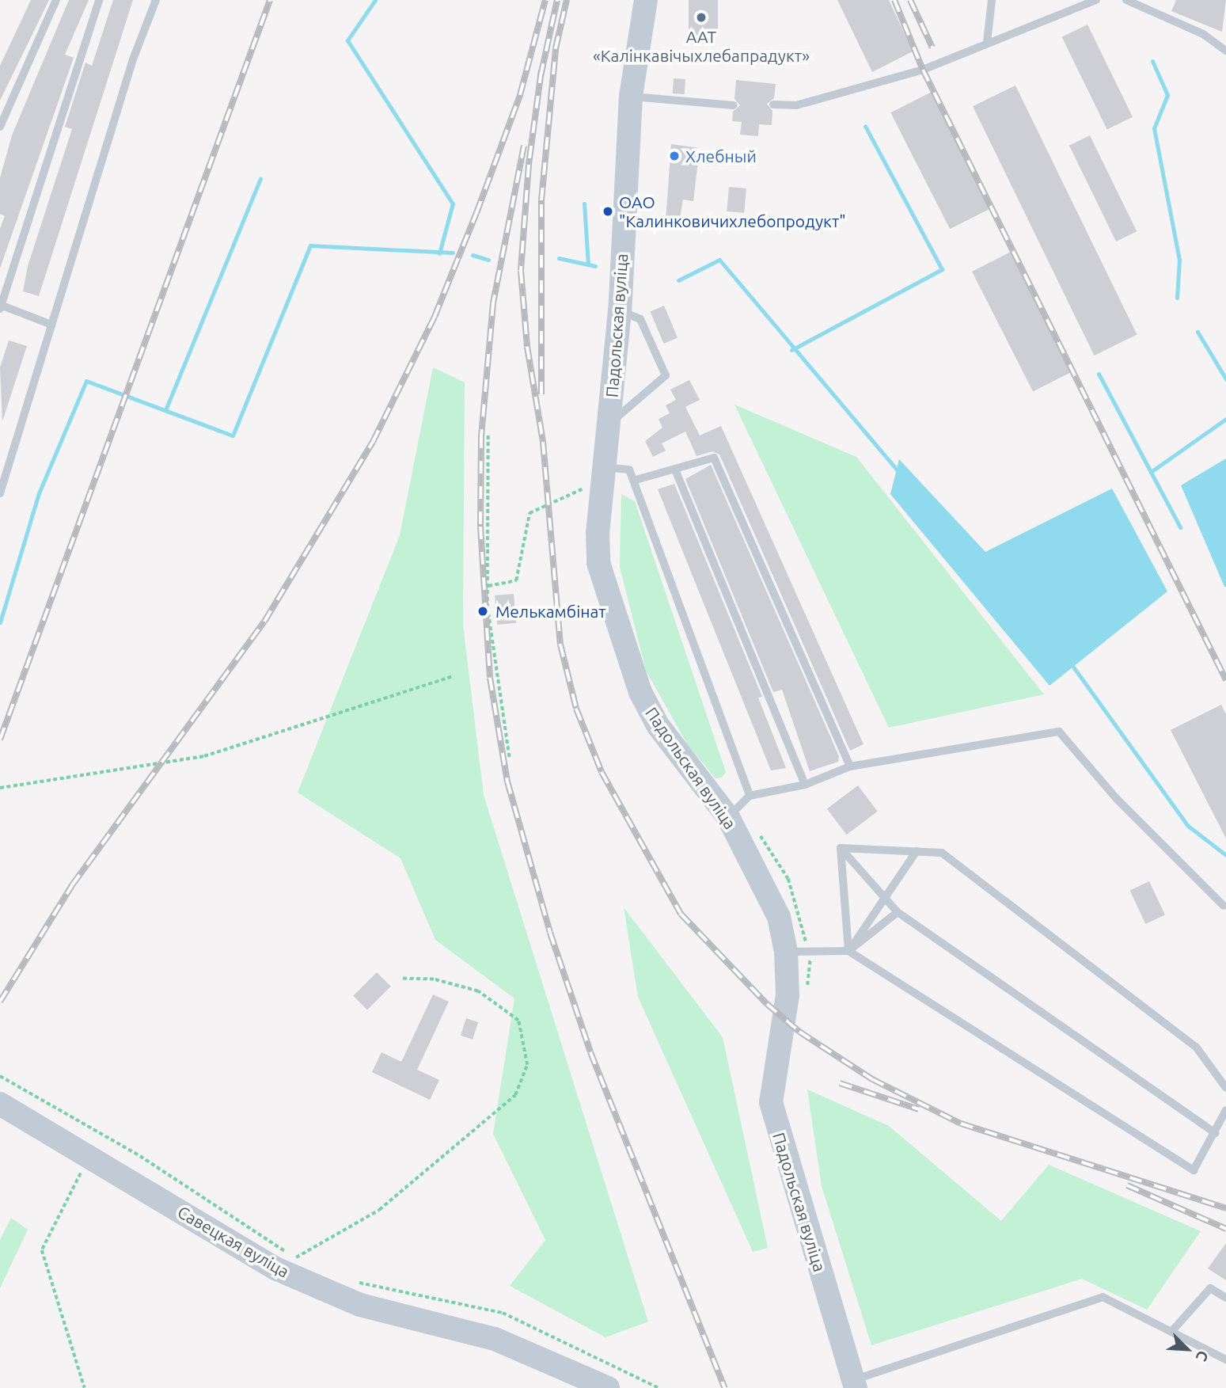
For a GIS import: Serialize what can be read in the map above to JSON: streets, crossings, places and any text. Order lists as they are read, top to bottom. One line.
{"streets":{"main road":["Падольская вуліца","Савецкая вуліца"]},"places":["ААТ «Калінкавічыхлебапрадукт»","Хлебный","ОАО \"Калинковичихлебопродукт\"","Мелькамбінат"],"north":"bottom right"}
